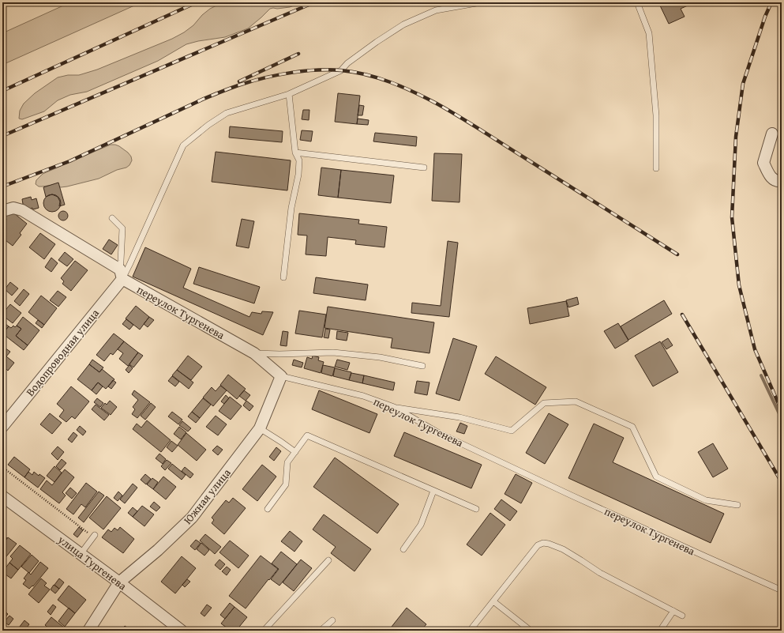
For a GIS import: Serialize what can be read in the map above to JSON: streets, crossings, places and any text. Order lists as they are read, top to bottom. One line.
{"streets":{"street":["переулок Тургенева","Водопроводная улица","Южная улица","улица Тургенева"]},"crossings":[["переулок Тургенева","Водопроводная улица"],["переулок Тургенева","Южная улица"],["Южная улица","улица Тургенева"]]}
